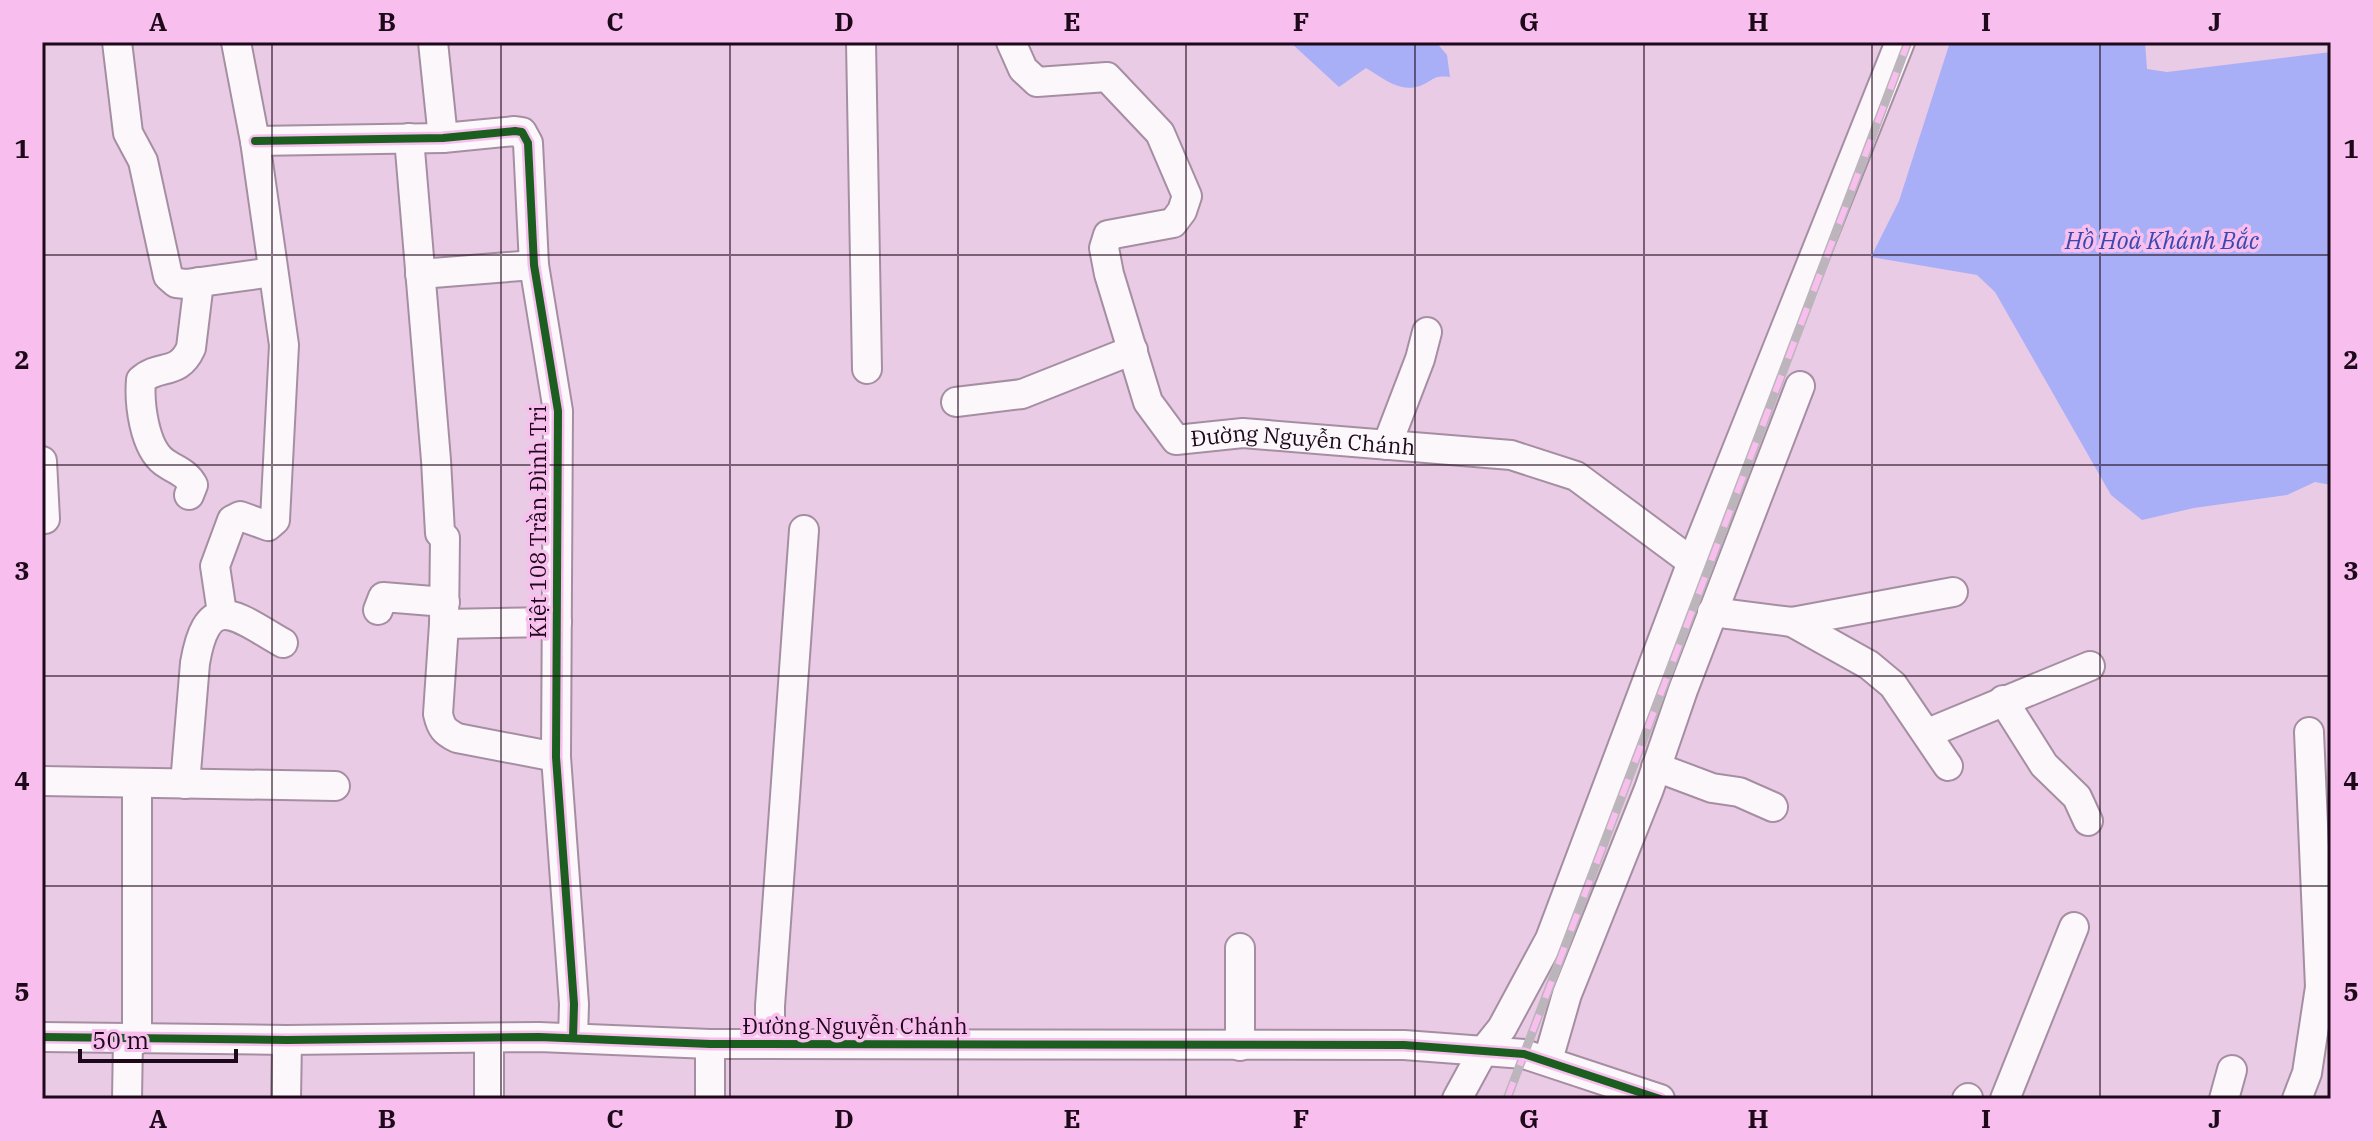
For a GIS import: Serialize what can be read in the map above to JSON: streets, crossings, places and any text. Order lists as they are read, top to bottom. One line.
{"streets":{"street":["Đường Nguyễn Chánh","Kiệt 108 Trần Đình Tri"]},"crossings":[["Đường Nguyễn Chánh","Kiệt 108 Trần Đình Tri"]],"water":["Hồ Hoà Khánh Bắc"],"scale_bar":"50 m","grid":{"columns":["A","B","C","D","E","F","G","H","I","J"],"rows":["1","2","3","4","5"]}}
